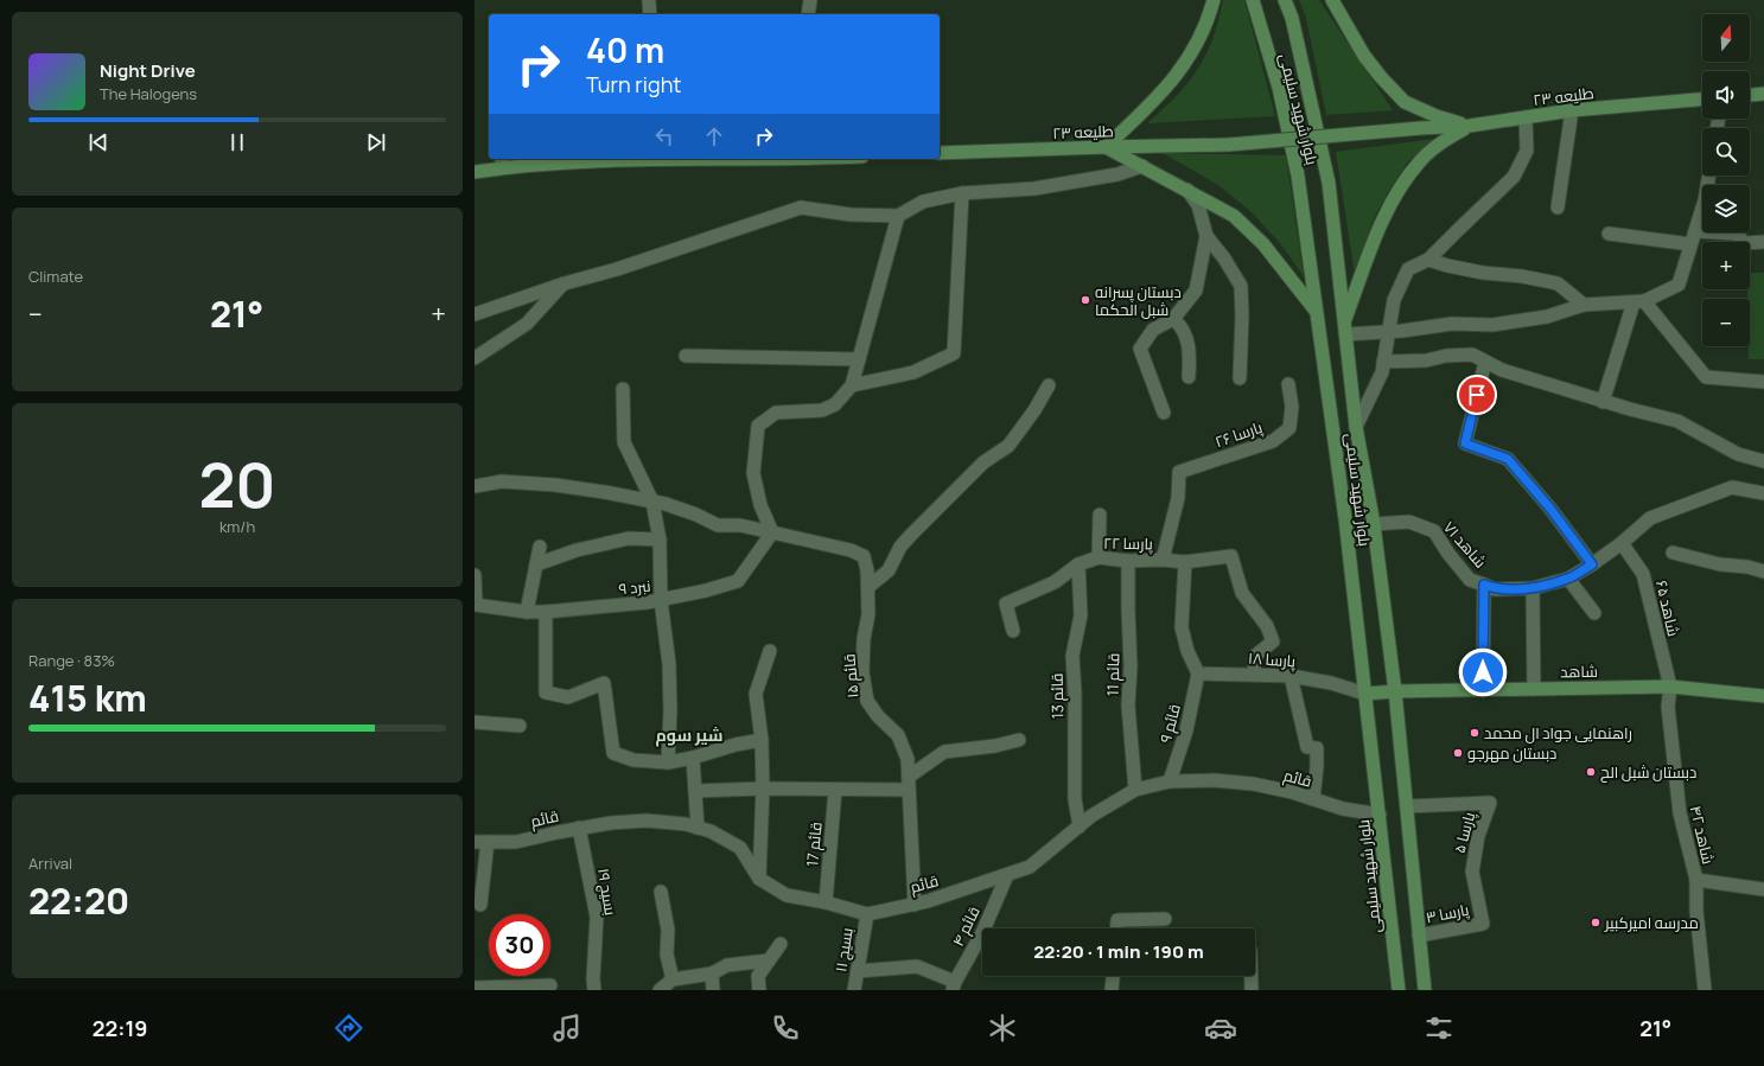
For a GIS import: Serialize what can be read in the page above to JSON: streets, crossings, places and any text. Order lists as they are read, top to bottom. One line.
{"streets":{"main road":["طلیعه ۲۳","بلوار شهید سلیمی","شاهد"],"street":["پارسا ۲۶","پارسا ۲۲","شاهد ۷۱","نبرد ۹","شاهد ۶۵","پارسا ۱۸","قائم 11","قائم ۱۵","قائم 13","قائم ۹","قائم","پارسا ۵","شاهد ۴۲","قائم 17","بسیج ۱۹","پارسا ۳","قائم ۴","بسیج ۱۱"]},"crossings":[["بلوار شهید سلیمی","شاهد ۷۱"],["بلوار شهید سلیمی","پارسا ۱۸"],["بلوار شهید سلیمی","شاهد"],["بلوار شهید سلیمی","قائم"],["بلوار شهید سلیمی","پارسا ۵"],["بلوار شهید سلیمی","پارسا ۳"],["پارسا ۲۶","پارسا ۲۲"],["پارسا ۲۲","پارسا ۱۸"],["پارسا ۲۲","قائم 11"],["پارسا ۲۲","قائم 13"],["شاهد ۷۱","شاهد"],["نبرد ۹","قائم ۱۵"],["شاهد ۶۵","شاهد"],["شاهد ۶۵","شاهد ۴۲"],["پارسا ۱۸","شاهد"],["پارسا ۱۸","قائم ۹"],["شاهد","شاهد ۴۲"],["قائم 11","قائم"],["قائم ۱۵","قائم"],["قائم 13","قائم"],["قائم ۹","قائم"],["قائم","قائم 17"],["قائم","بسیج ۱۹"],["قائم","قائم ۴"],["قائم","بسیج ۱۱"],["پارسا ۵","پارسا ۳"]],"districts":["شیر سوم"],"places":["دبستان پسرانه شبل الحکما","راهنمایی جواد ال محمد","دبستان مهرجو","دبستان شبل الح","مدرسه امیرکبیر"],"north":"top","page":{"map_buttons":["+","−"],"turn":["40 m","Turn right"],"song":["Night Drive","The Halogens"],"tile":["Climate",["20","km/h"],["Range · 83%","415 km"],["Arrival","22:20"]],"heat":["−","21°","+"],"limit":"30","trip":"22:20 · 1 min · 190 m","tabs":["22:19","21°"]}}
